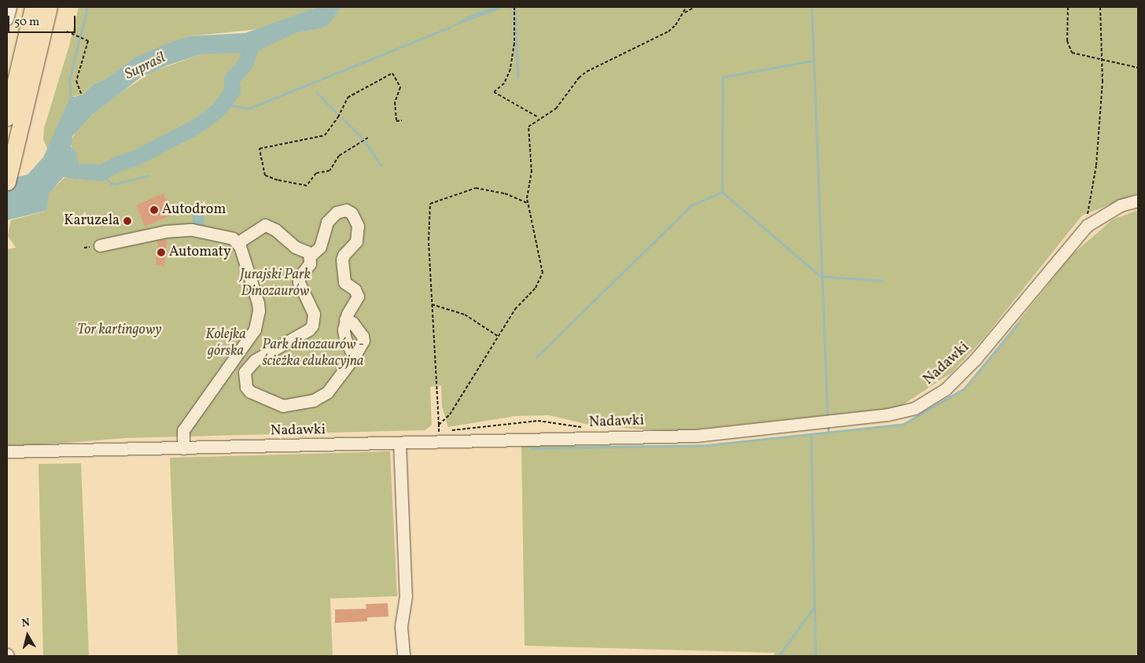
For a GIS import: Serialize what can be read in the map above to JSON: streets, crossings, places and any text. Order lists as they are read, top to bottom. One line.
{"streets":{"street":["Nadawki"]},"water":["Supraśl"],"parks":["Jurajski Park Dinozaurów","Tor kartingowy","Kolejka górska","Park dinozaurów - ścieżka edukacyjna"],"places":["Autodrom","Karuzela","Automaty"],"scale_bar":"50 m","north":"top"}
